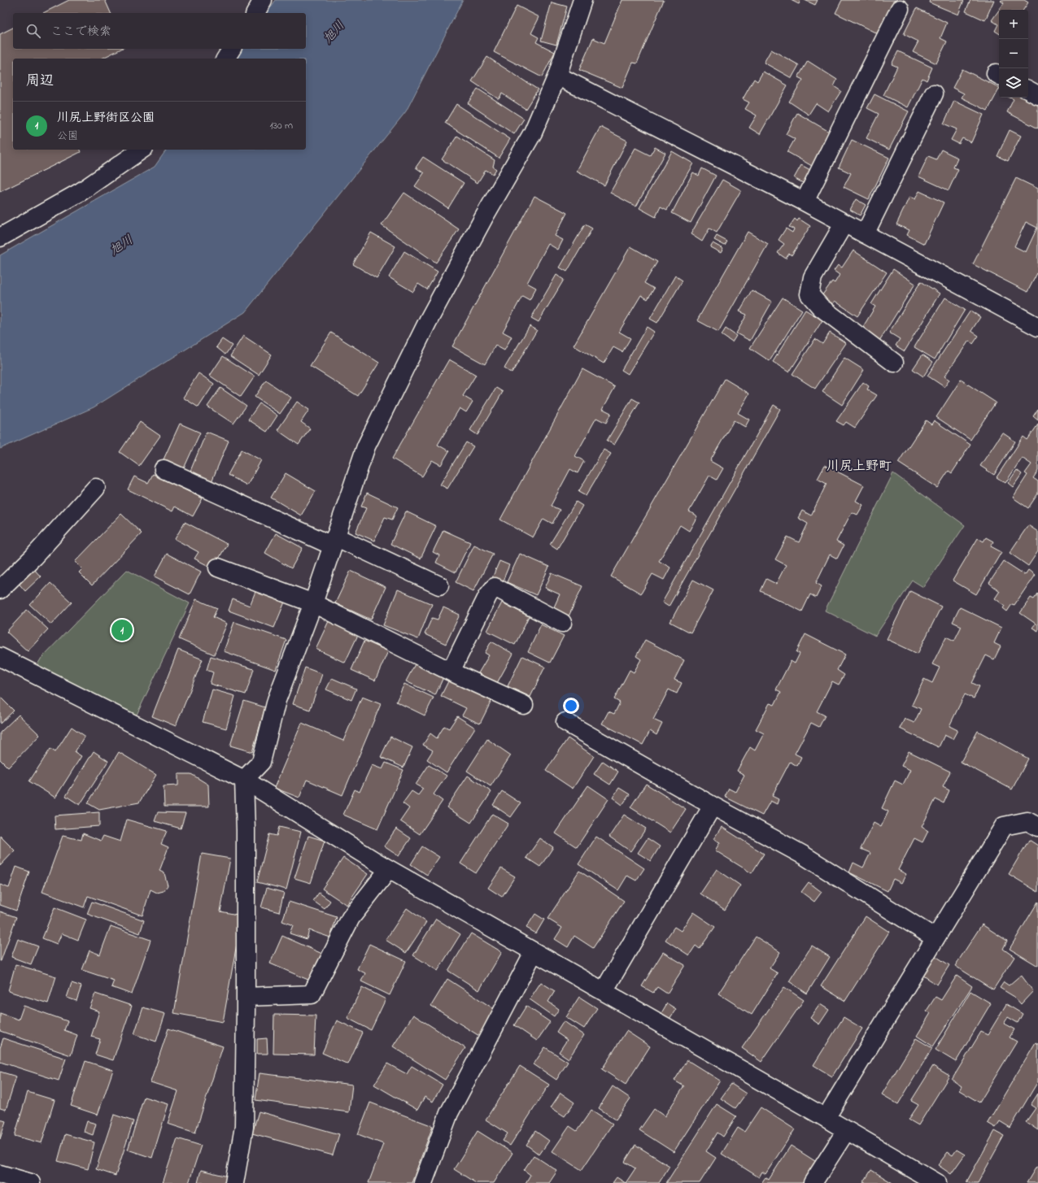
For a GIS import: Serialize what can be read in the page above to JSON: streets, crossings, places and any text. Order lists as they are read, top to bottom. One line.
{"districts":["川尻上野町"],"water":["旭川"],"page":{"map_buttons":["+","−"],"search":"ここで検索","heading":"周辺","list":[{"mark":"1","name":"川尻上野街区公園","note":"公園","value":"130 m"}],"pins":"1"}}
